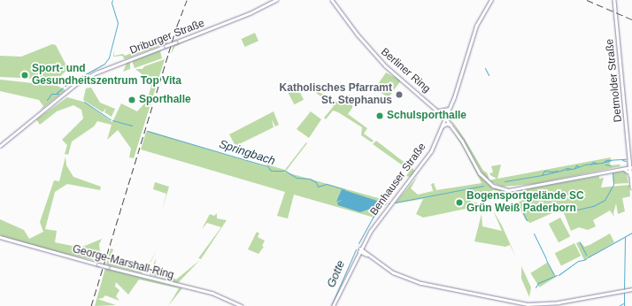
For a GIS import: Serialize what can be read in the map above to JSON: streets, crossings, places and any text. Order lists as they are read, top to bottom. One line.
{"streets":{"main road":["Driburger Straße","Berliner Ring","Detmolder Straße","Benhauser Straße","George-Marshall-Ring"]},"crossings":[["Berliner Ring","Detmolder Straße"],["Berliner Ring","Benhauser Straße"]],"water":["Springbach","Gotte"],"places":["Sport- und Gesundheitszentrum Top Vita","Katholisches Pfarramt St. Stephanus","Sporthalle","Schulsporthalle","Bogensportgelände SC Grün Weiß Paderborn"]}
